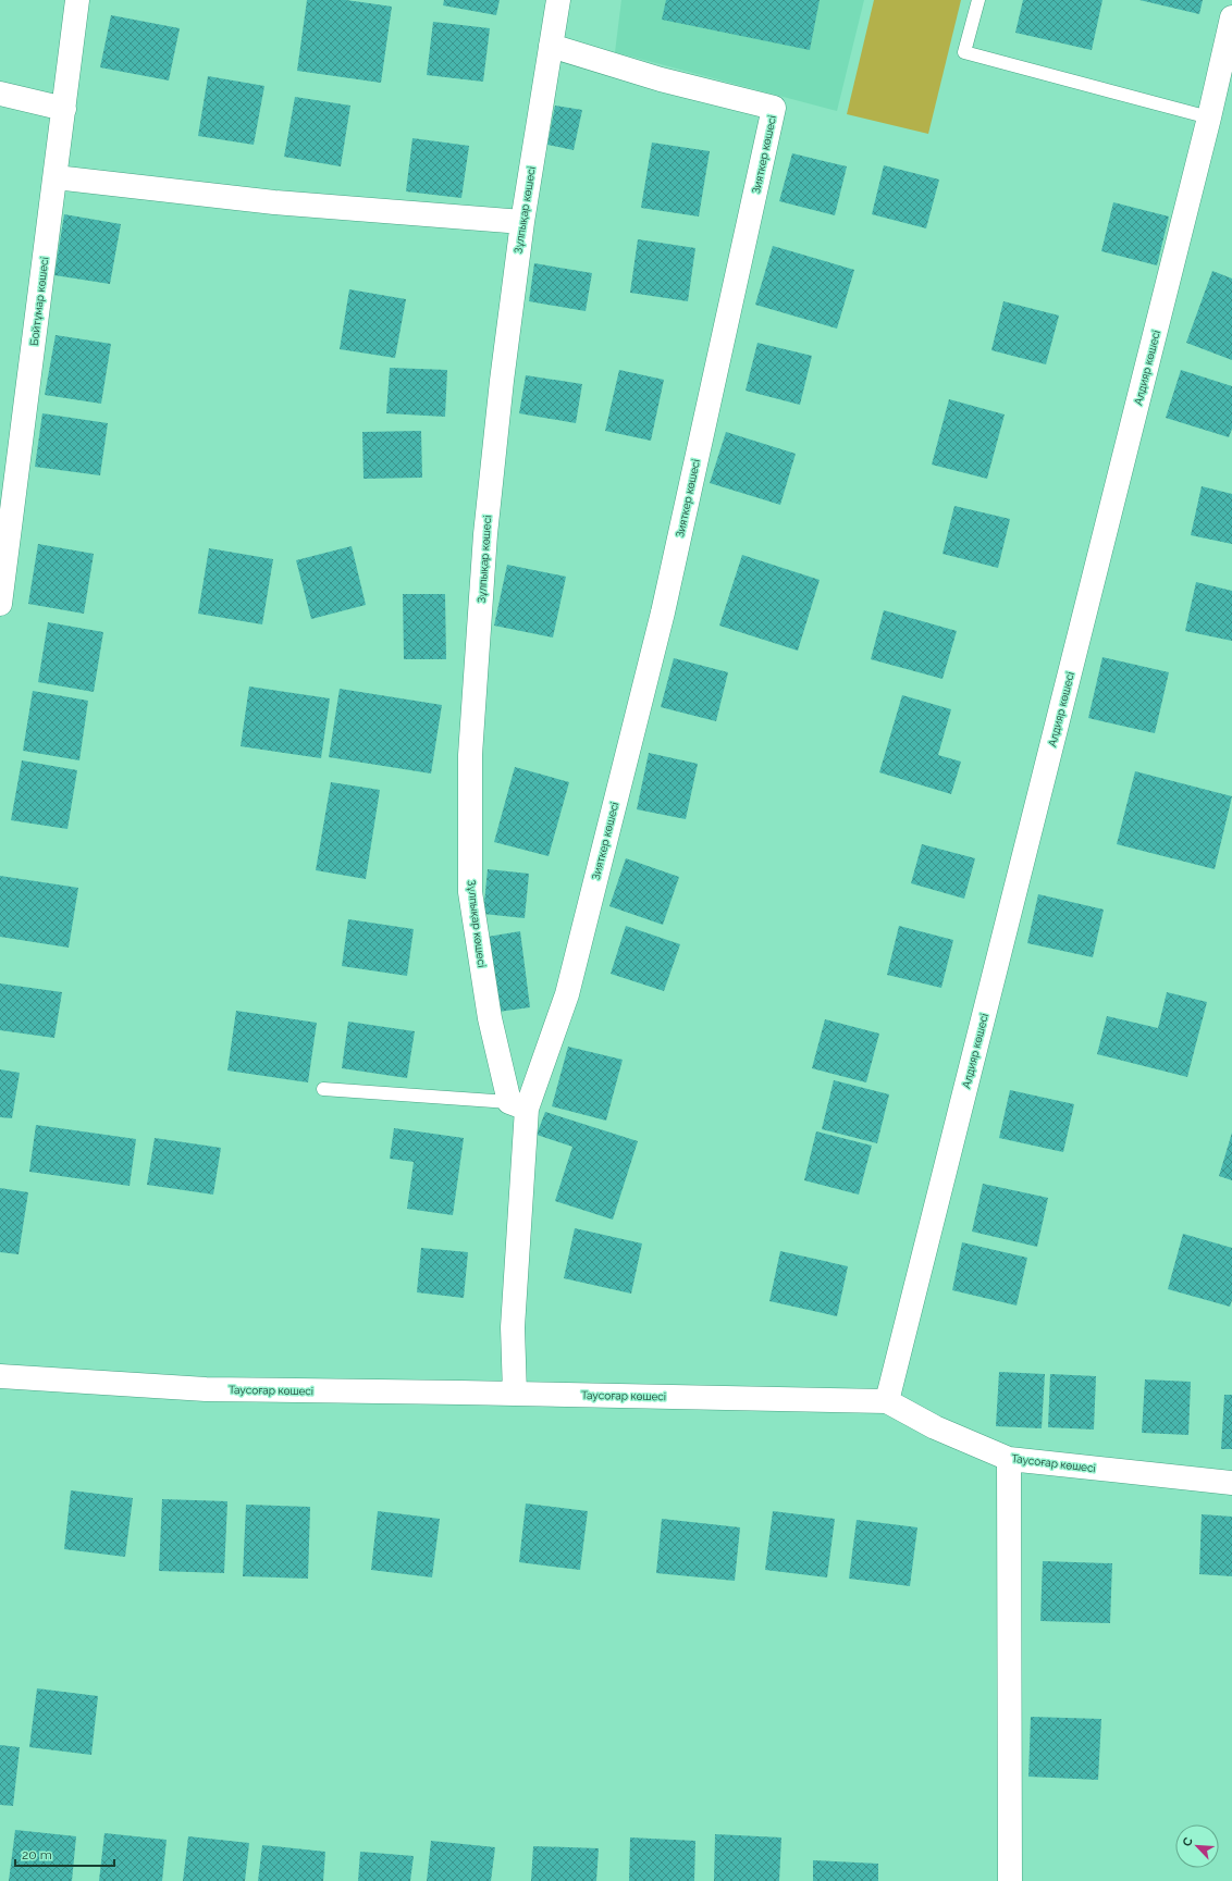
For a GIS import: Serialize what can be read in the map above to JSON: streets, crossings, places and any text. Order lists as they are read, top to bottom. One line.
{"streets":{"street":["Зияткер көшесі","Зұлпықар көшесі","Бойтұмар көшесі","Алдияр көшесі","Тауcоғар көшесі"]},"crossings":[["Зияткер көшесі","Зұлпықар көшесі"],["Алдияр көшесі","Тауcоғар көшесі"]],"scale_bar":"20 m","north":"top left"}
